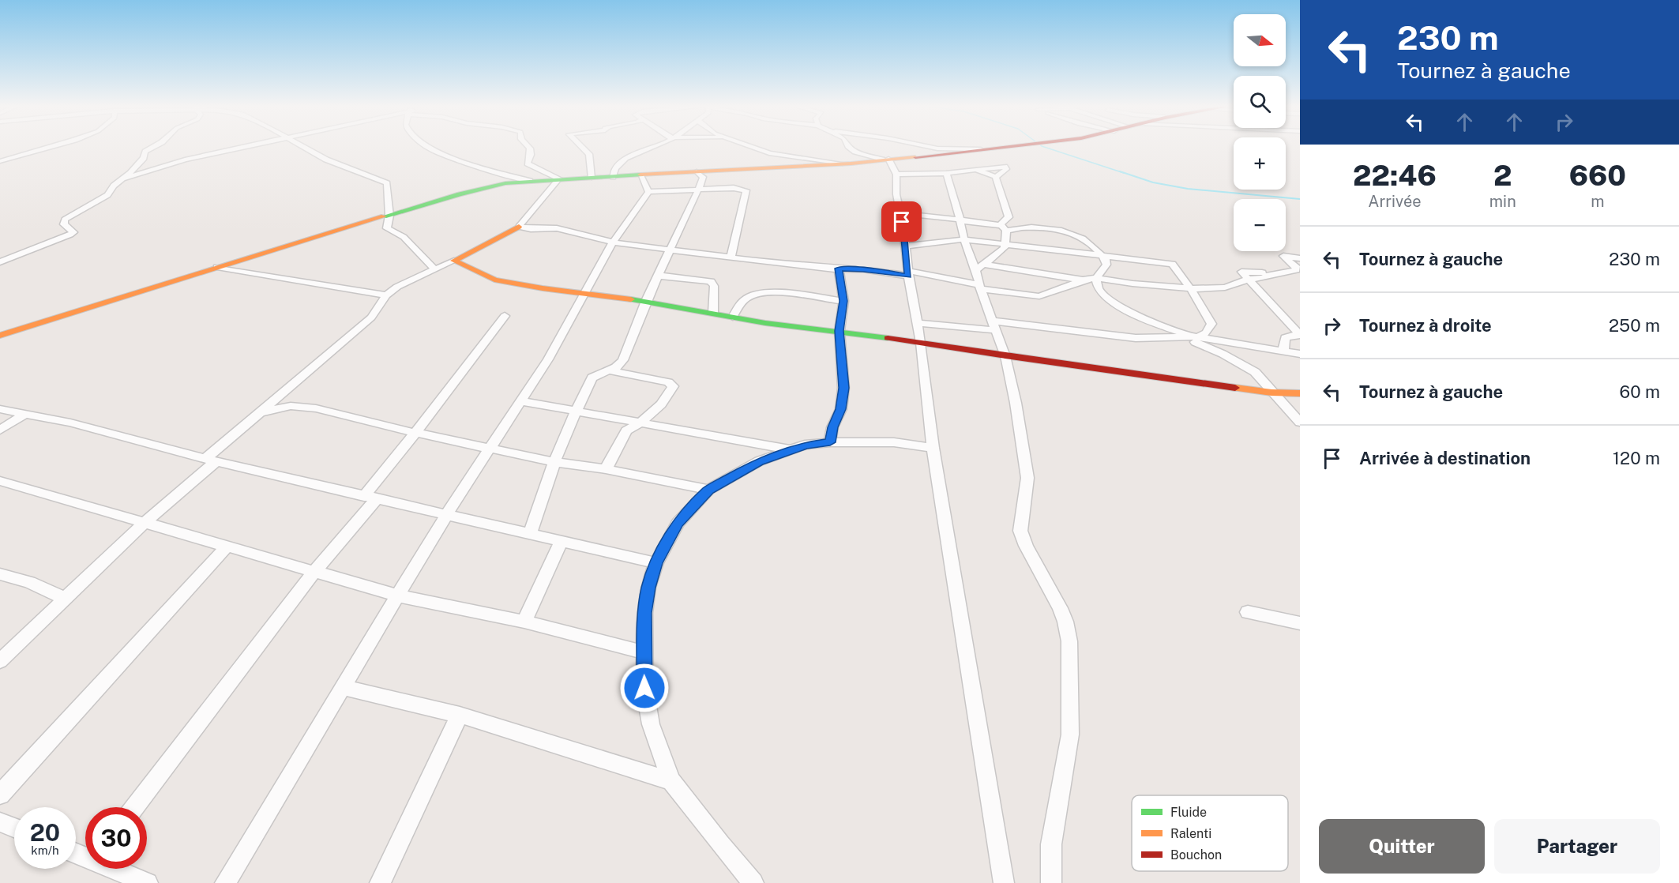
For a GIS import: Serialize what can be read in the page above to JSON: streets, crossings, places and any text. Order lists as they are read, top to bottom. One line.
{"legend":["Fluide","Ralenti","Bouchon"],"north":"right","page":{"turn":["230 m","Tournez à gauche"],"map_buttons":["+","−"],"eta":["22:46","Arrivée","2","min","660","m"],"list":[{"name":"Tournez à gauche","value":"230 m"},{"name":"Tournez à droite","value":"250 m"},{"name":"Tournez à gauche","value":"60 m"},{"name":"Arrivée à destination","value":"120 m"}],"speed":"20 km/h","limit":"30","buttons":["Quitter","Partager"]}}
